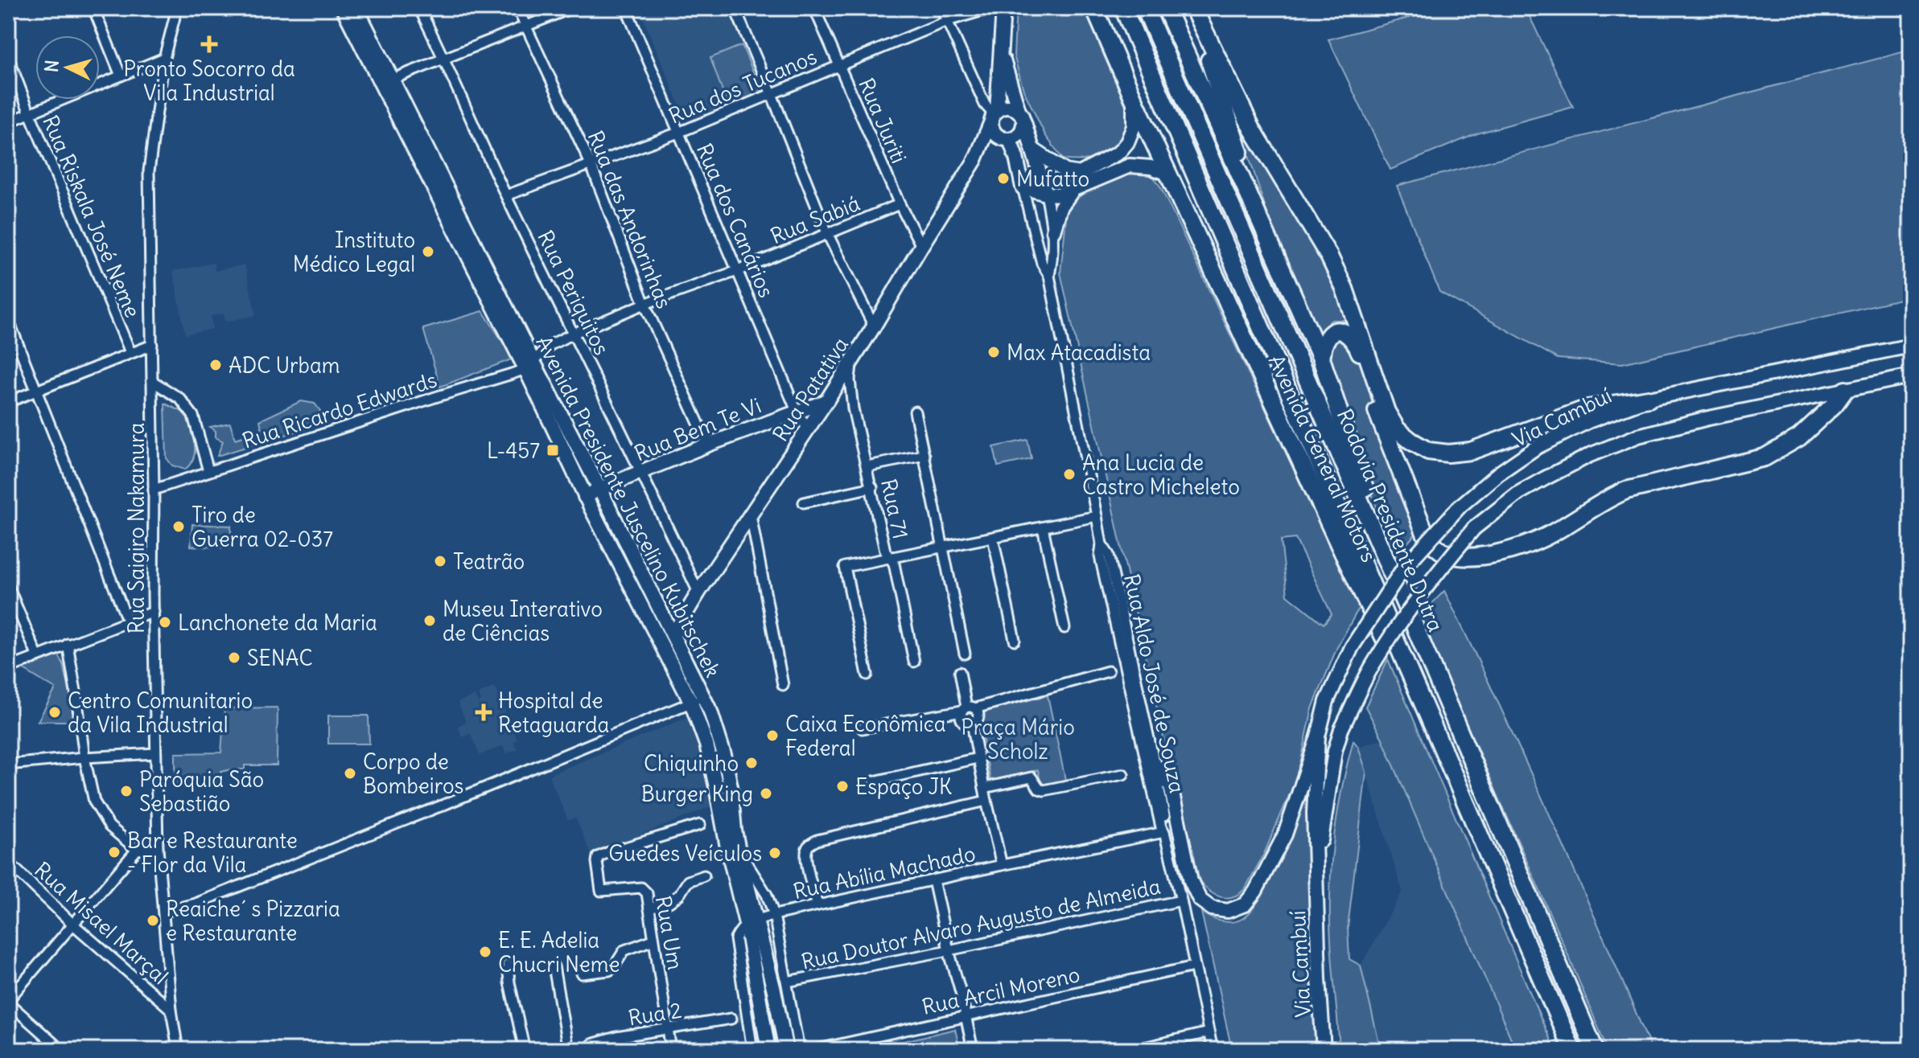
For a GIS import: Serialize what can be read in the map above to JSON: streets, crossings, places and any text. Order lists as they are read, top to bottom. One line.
{"streets":{"highway":["Avenida General Motors","Rodovia Presidente Dutra"],"main road":["Rua Patativa","Via Cambuí","Rua Bem Te Vi","Avenida Presidente Juscelino Kubitschek"],"street":["Rua dos Tucanos","Rua Juriti","Rua Riskala José Neme","Rua das Andorinhas","Rua Sabiá","Rua dos Canários","Rua Periquitos","Rua Ricardo Edwards","Rua 71","Rua Saigiro Nakamura","Rua Aldo José de Souza","Rua Abília Machado","Rua Misael Marçal","Rua Doutor Alvaro Augusto de Almeida","Rua Um","Rua Arcil Moreno","Rua 2"]},"crossings":[["Rua dos Tucanos","Rua Juriti"],["Rua dos Tucanos","Rua das Andorinhas"],["Rua dos Tucanos","Rua dos Canários"],["Rua dos Tucanos","Rua Periquitos"],["Rua Juriti","Rua Sabiá"],["Rua Juriti","Rua Patativa"],["Rua das Andorinhas","Rua Sabiá"],["Rua das Andorinhas","Rua Bem Te Vi"],["Rua Sabiá","Rua dos Canários"],["Rua Sabiá","Rua Periquitos"],["Rua Sabiá","Rua Ricardo Edwards"],["Rua Sabiá","Avenida Presidente Juscelino Kubitschek"],["Rua dos Canários","Rua Patativa"],["Rua dos Canários","Rua Bem Te Vi"],["Rua Periquitos","Rua Patativa"],["Rua Periquitos","Rua Bem Te Vi"],["Rua Patativa","Rua Bem Te Vi"],["Rua Patativa","Avenida Presidente Juscelino Kubitschek"],["Rua Patativa","Rua 71"],["Rua Ricardo Edwards","Avenida Presidente Juscelino Kubitschek"],["Rua Ricardo Edwards","Rua Saigiro Nakamura"],["Rua Bem Te Vi","Avenida Presidente Juscelino Kubitschek"],["Avenida General Motors","Rodovia Presidente Dutra"],["Avenida Presidente Juscelino Kubitschek","Rua Abília Machado"],["Rua Saigiro Nakamura","Rua Misael Marçal"],["Rua Aldo José de Souza","Rua Abília Machado"],["Rua Aldo José de Souza","Rua Doutor Alvaro Augusto de Almeida"],["Rua Aldo José de Souza","Rua Arcil Moreno"],["Rua Um","Rua 2"]],"parks":["Praça Mário Scholz"],"places":{"health":["Pronto Socorro da Vila Industrial","Hospital de Retaguarda"],"other":["Mufatto","Instituto Médico Legal","Max Atacadista","ADC Urbam","Ana Lucia de Castro Micheleto","Tiro de Guerra 02-037","Teatrão","Museu Interativo de Ciências","Lanchonete da Maria","SENAC","Centro Comunitario da Vila Industrial","Caixa Econômica Federal","Chiquinho","Corpo de Bombeiros","Espaço JK","Paróquia São Sebastião","Burger King","Bar e Restaurante - Flor da Vila","Guedes Veículos","Reaiche´ s Pizzaria e Restaurante","E. E. Adelia Chucri Neme"],"transit":["L-457"]},"north":"left"}
